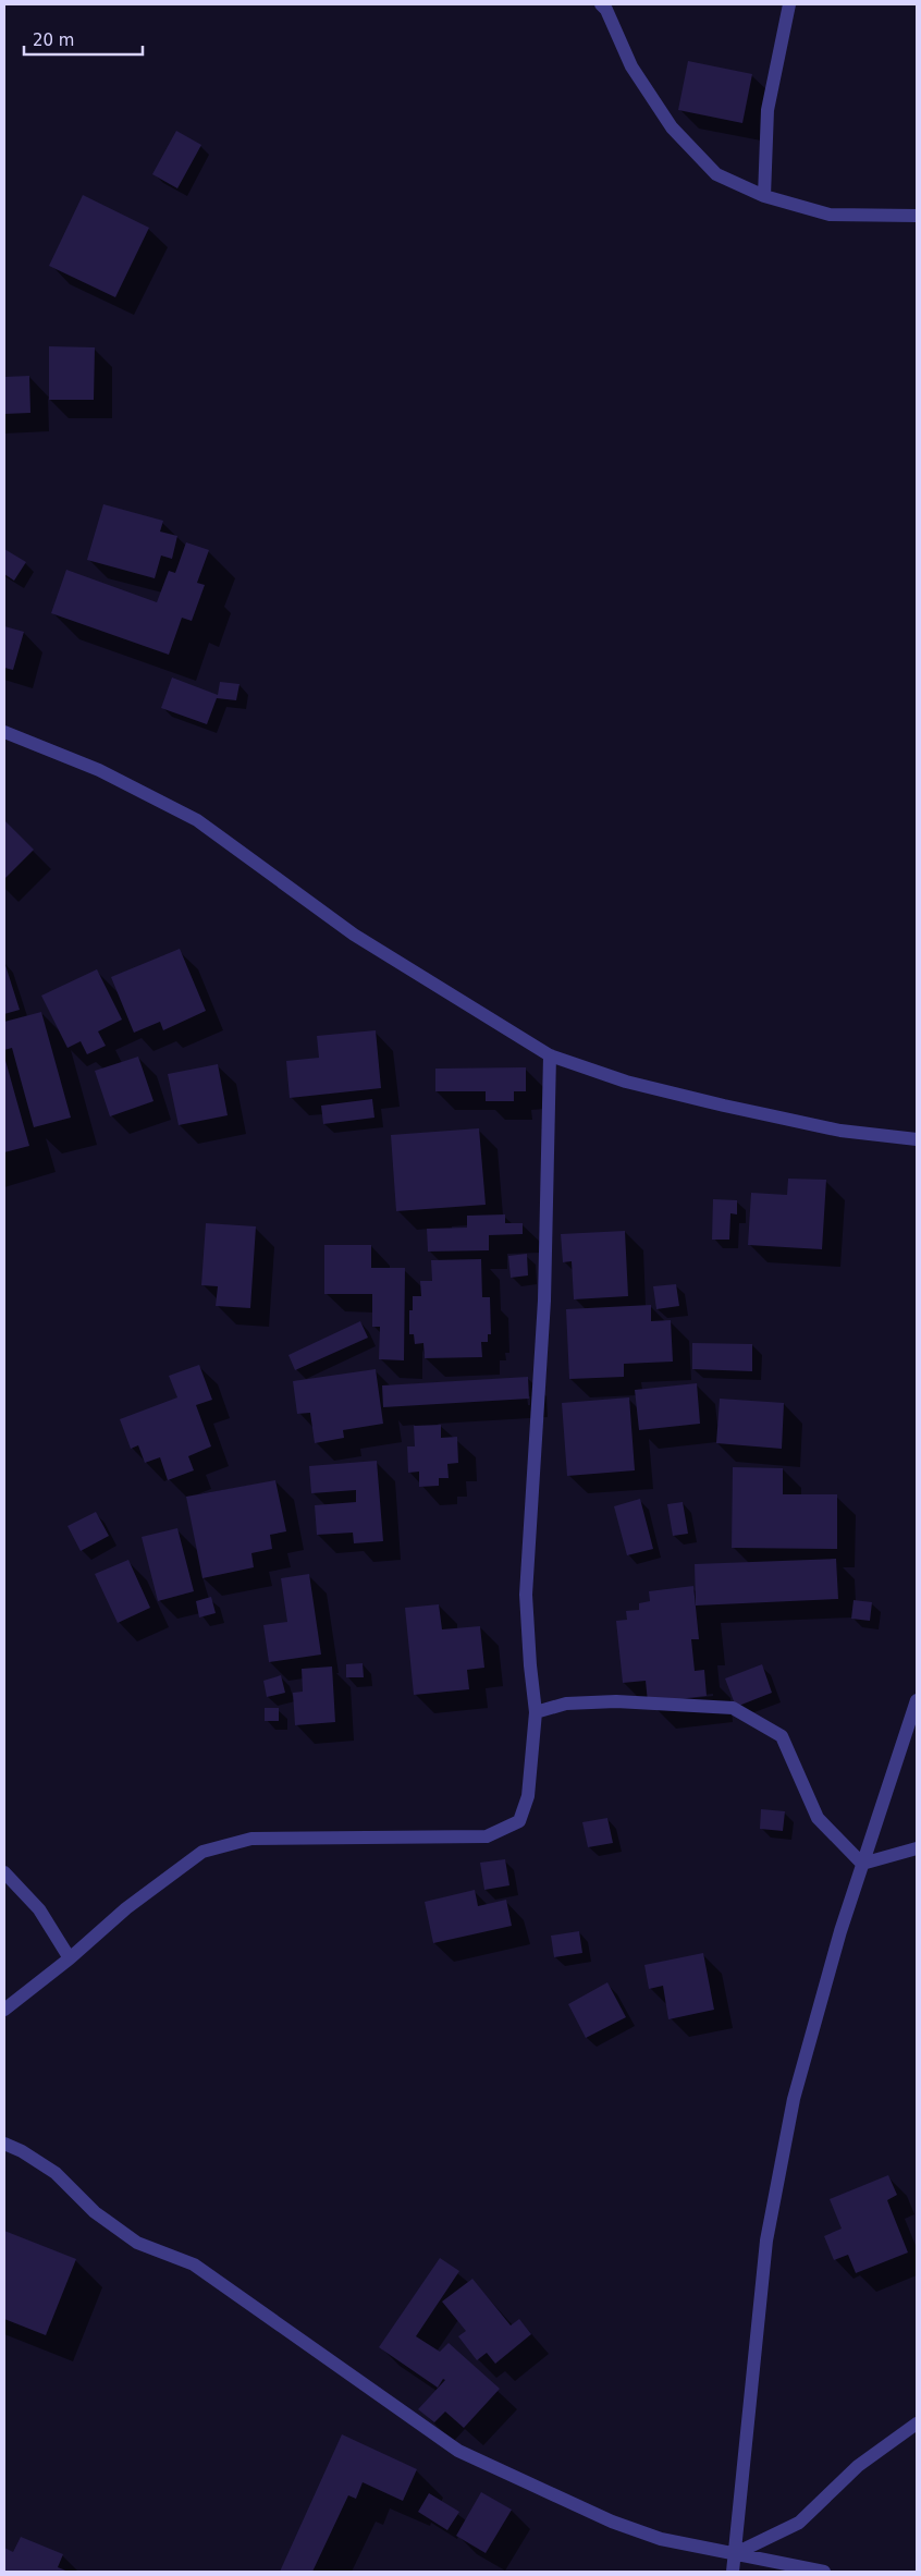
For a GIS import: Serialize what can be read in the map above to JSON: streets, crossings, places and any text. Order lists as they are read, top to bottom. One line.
{"scale_bar":"20 m"}
